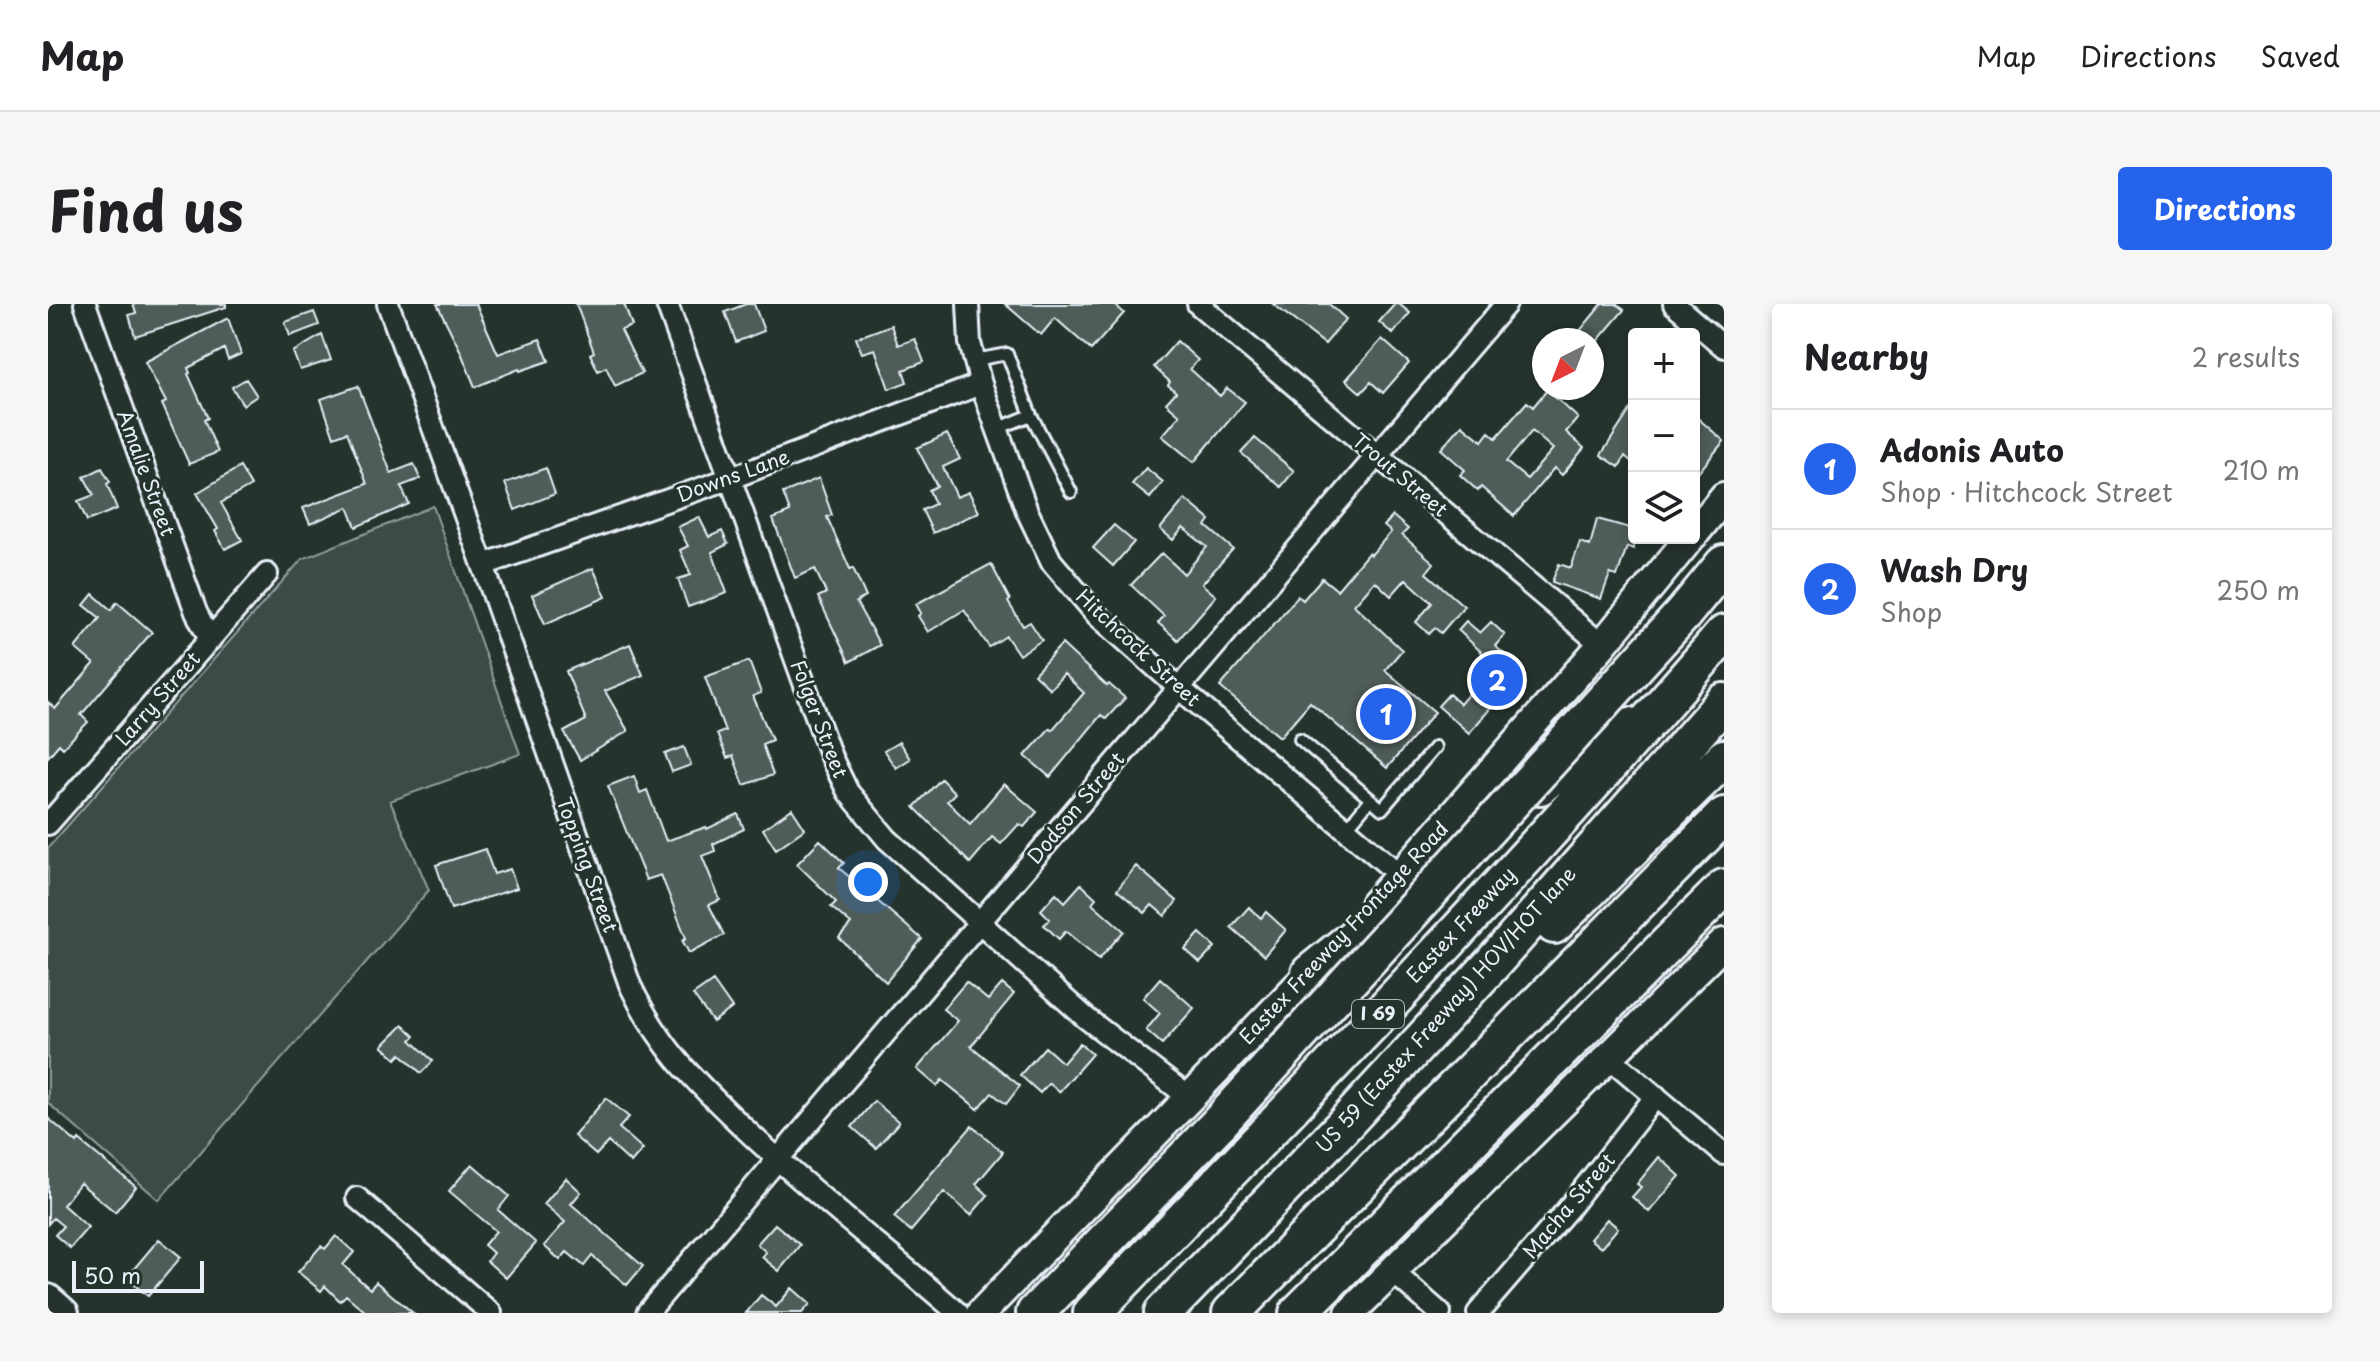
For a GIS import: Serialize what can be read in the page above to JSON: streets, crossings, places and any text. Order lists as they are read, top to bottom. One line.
{"streets":{"highway":["Eastex Freeway","US 59 (Eastex Freeway) HOV/HOT lane","I 69"],"main road":["Eastex Freeway Frontage Road"],"street":["Amalie Street","Trout Street","Downs Lane","Hitchcock Street","Larry Street","Folger Street","Dodson Street","Topping Street","Macha Street"]},"crossings":[["Amalie Street","Larry Street"],["Trout Street","Dodson Street"],["Trout Street","Eastex Freeway Frontage Road"],["Downs Lane","Hitchcock Street"],["Downs Lane","Folger Street"],["Downs Lane","Topping Street"],["Hitchcock Street","Dodson Street"],["Hitchcock Street","Eastex Freeway Frontage Road"],["Folger Street","Dodson Street"],["Folger Street","Eastex Freeway Frontage Road"],["Dodson Street","Topping Street"]],"scale_bar":"50 m","north":"bottom left","page":{"header":"Map","nav":["Map","Directions","Saved"],"title":"Find us","buttons":"Directions","heading":["Nearby","2 results"],"map_buttons":["+","−"],"list":[{"mark":"1","name":"Adonis Auto","note":"Shop · Hitchcock Street","value":"210 m"},{"mark":"2","name":"Wash Dry","note":"Shop","value":"250 m"}],"pins":["2","1"],"scale":"50 m"}}
